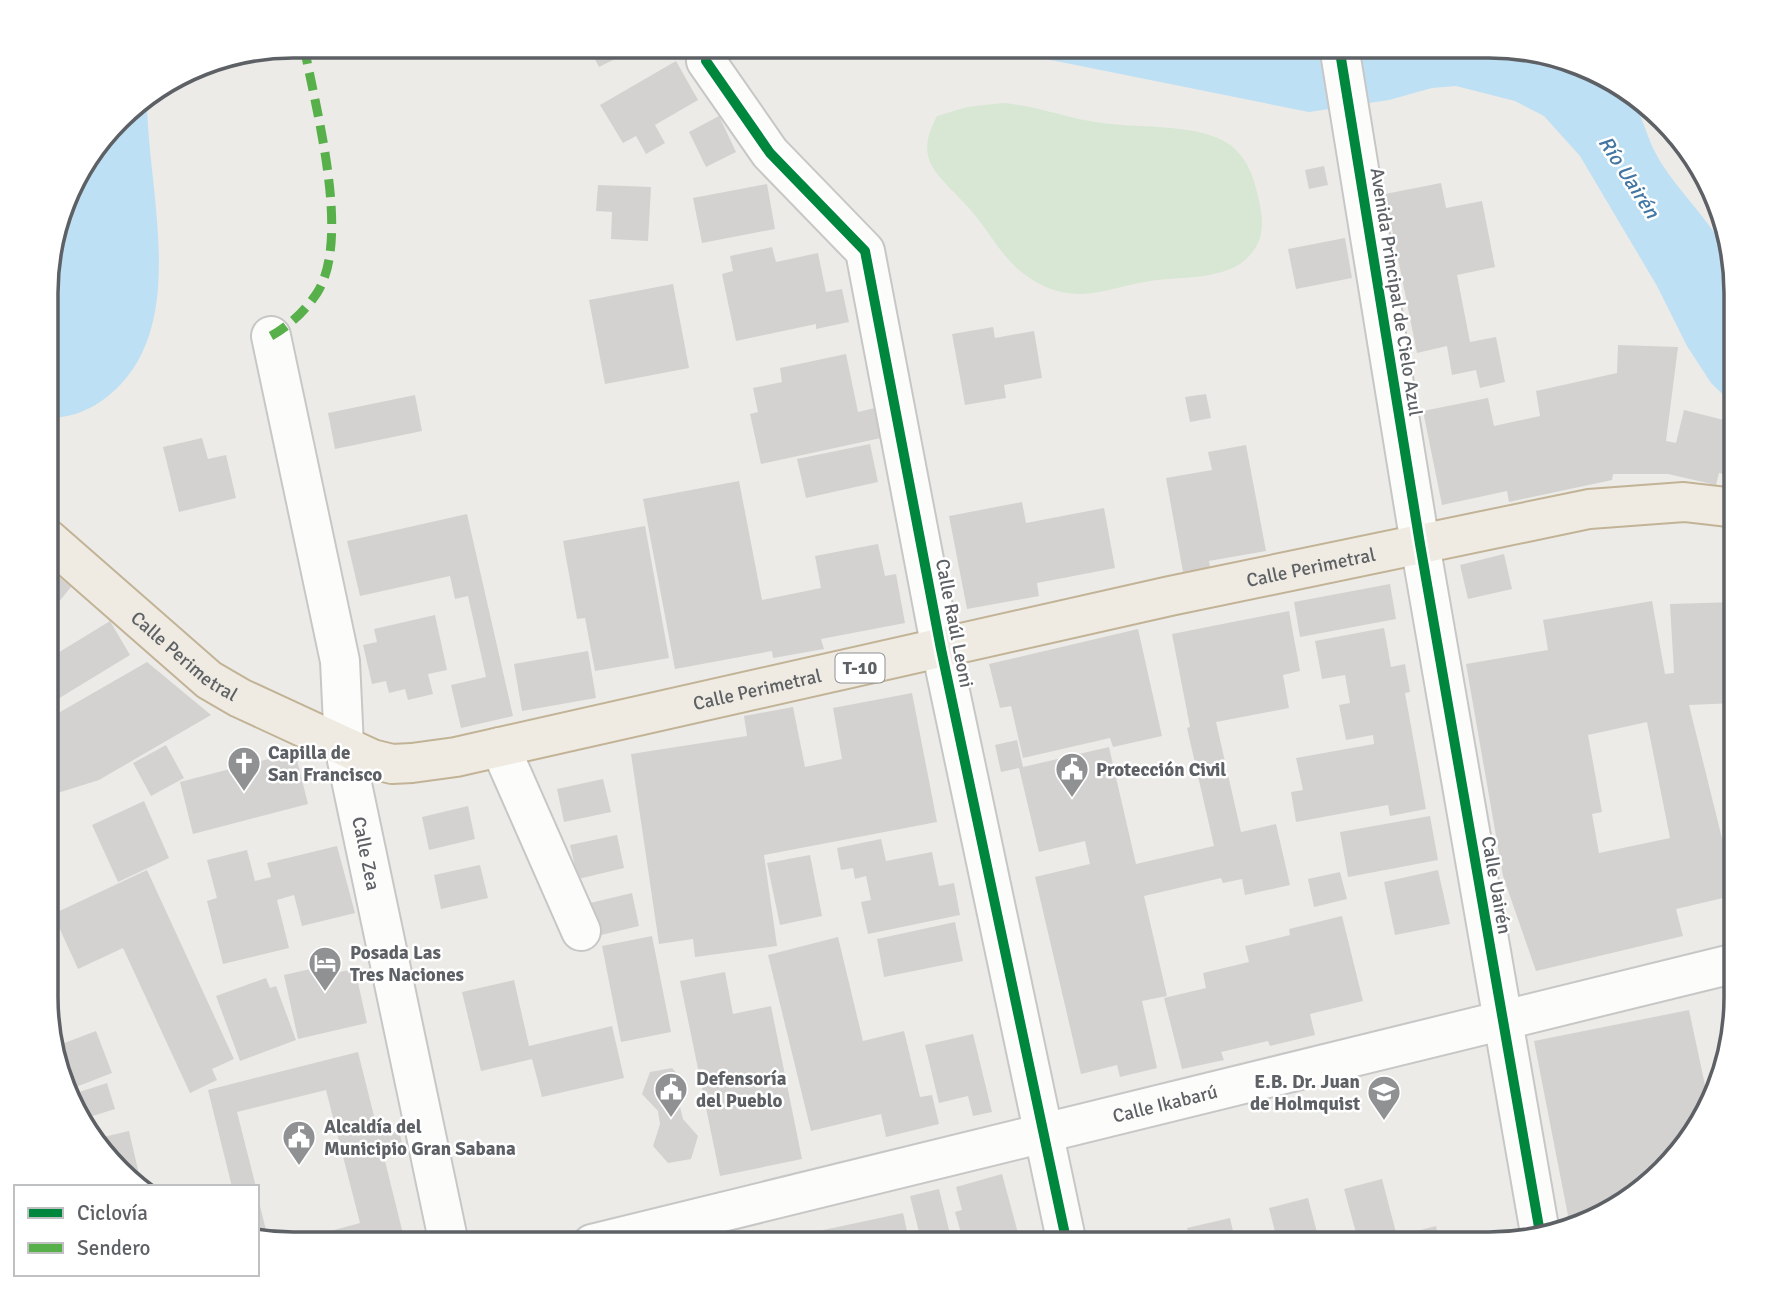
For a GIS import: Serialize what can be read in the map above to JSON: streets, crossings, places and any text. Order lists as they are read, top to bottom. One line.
{"streets":{"highway":["Calle Perimetral","T-10"],"street":["Avenida Principal de Cielo Azul","Calle Raúl Leoni","Calle Zea","Calle Uairén","Calle Ikabarú"]},"crossings":[["Avenida Principal de Cielo Azul","Calle Perimetral"],["Avenida Principal de Cielo Azul","Calle Uairén"],["Calle Perimetral","Calle Raúl Leoni"],["Calle Perimetral","Calle Zea"],["Calle Perimetral","Calle Uairén"],["Calle Raúl Leoni","Calle Ikabarú"],["Calle Uairén","Calle Ikabarú"]],"water":["Río Uairén"],"places":{"church":["Capilla de San Francisco"],"public building":["Protección Civil","Defensoría del Pueblo","Alcaldía del Municipio Gran Sabana"],"hotel":["Posada Las Tres Naciones"],"school or university":["E.B. Dr. Juan de Holmquist"]},"legend":["Ciclovía","Sendero"]}
